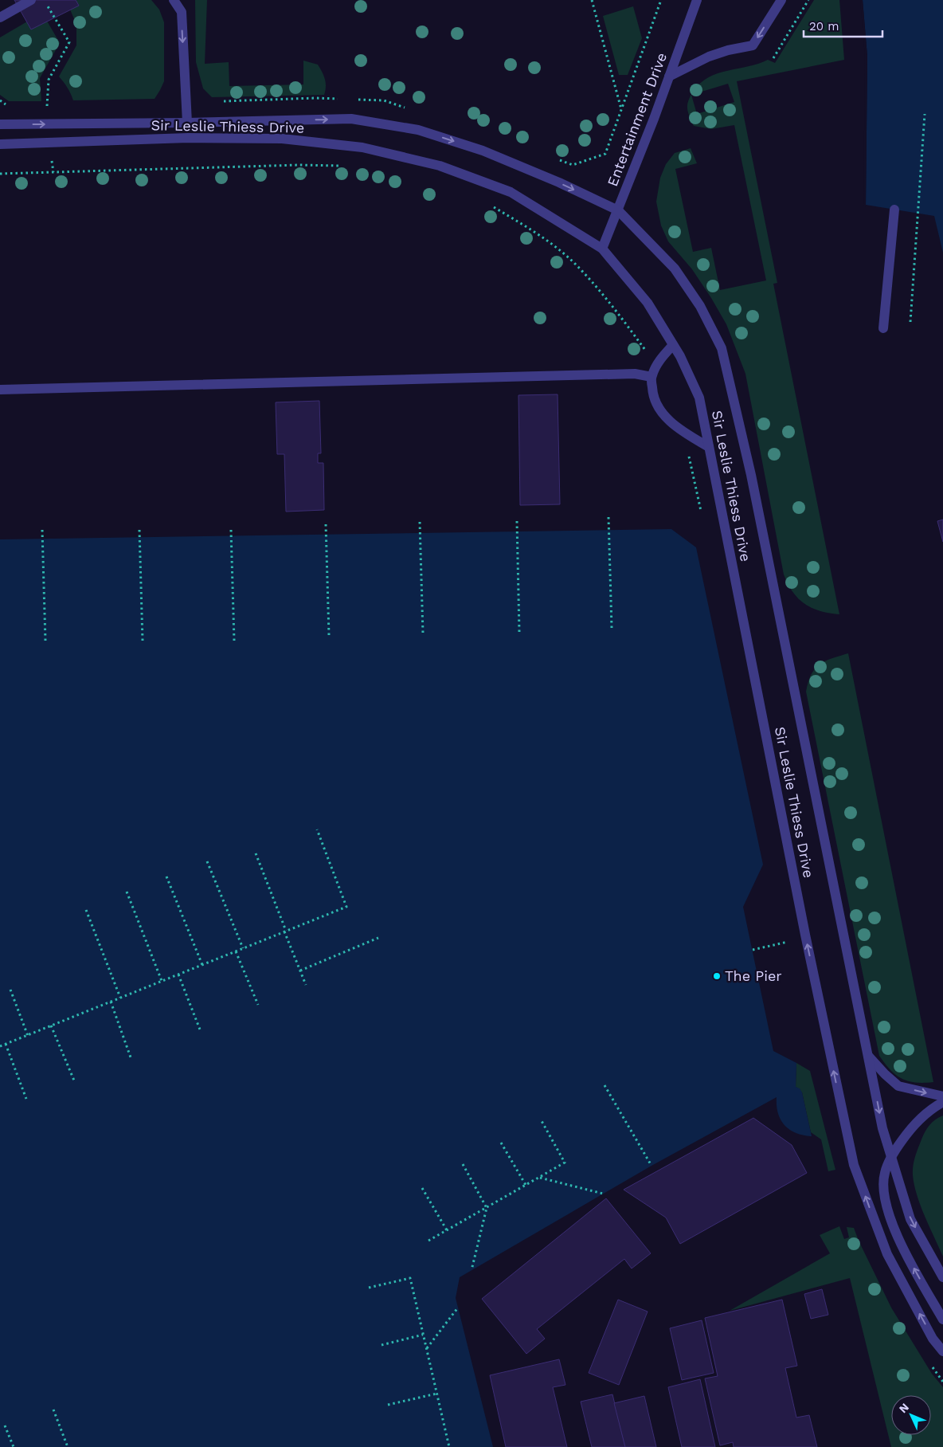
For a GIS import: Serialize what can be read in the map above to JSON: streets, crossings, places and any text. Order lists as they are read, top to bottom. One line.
{"streets":{"street":["Entertainment Drive","Sir Leslie Thiess Drive"]},"crossings":[["Entertainment Drive","Sir Leslie Thiess Drive"]],"places":["The Pier"],"scale_bar":"20 m","north":"top left"}
